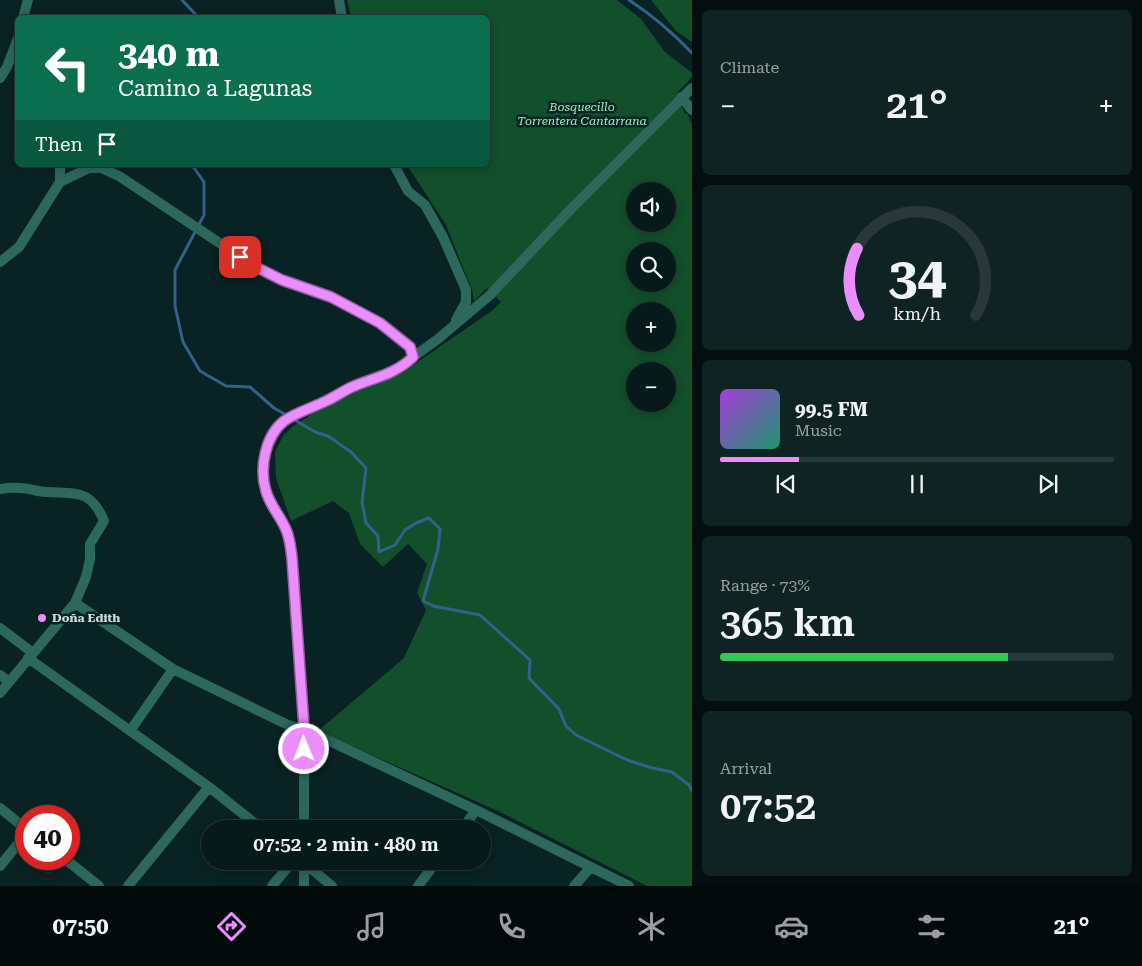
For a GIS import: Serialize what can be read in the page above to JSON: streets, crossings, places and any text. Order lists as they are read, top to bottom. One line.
{"parks":["Bosquecillo Torrentera Cantarrana"],"places":["Doña Edith"],"page":{"tile":["Climate",["Range · 73%","365 km"],["Arrival","07:52"]],"turn":["340 m","Camino a Lagunas"],"heat":["−","21°","+"],"then":"Then","map_buttons":["+","−"],"song":["99.5 FM","Music"],"limit":"40","trip":"07:52 · 2 min · 480 m","tabs":["07:50","21°"],"gauge":["34","km/h"]}}
